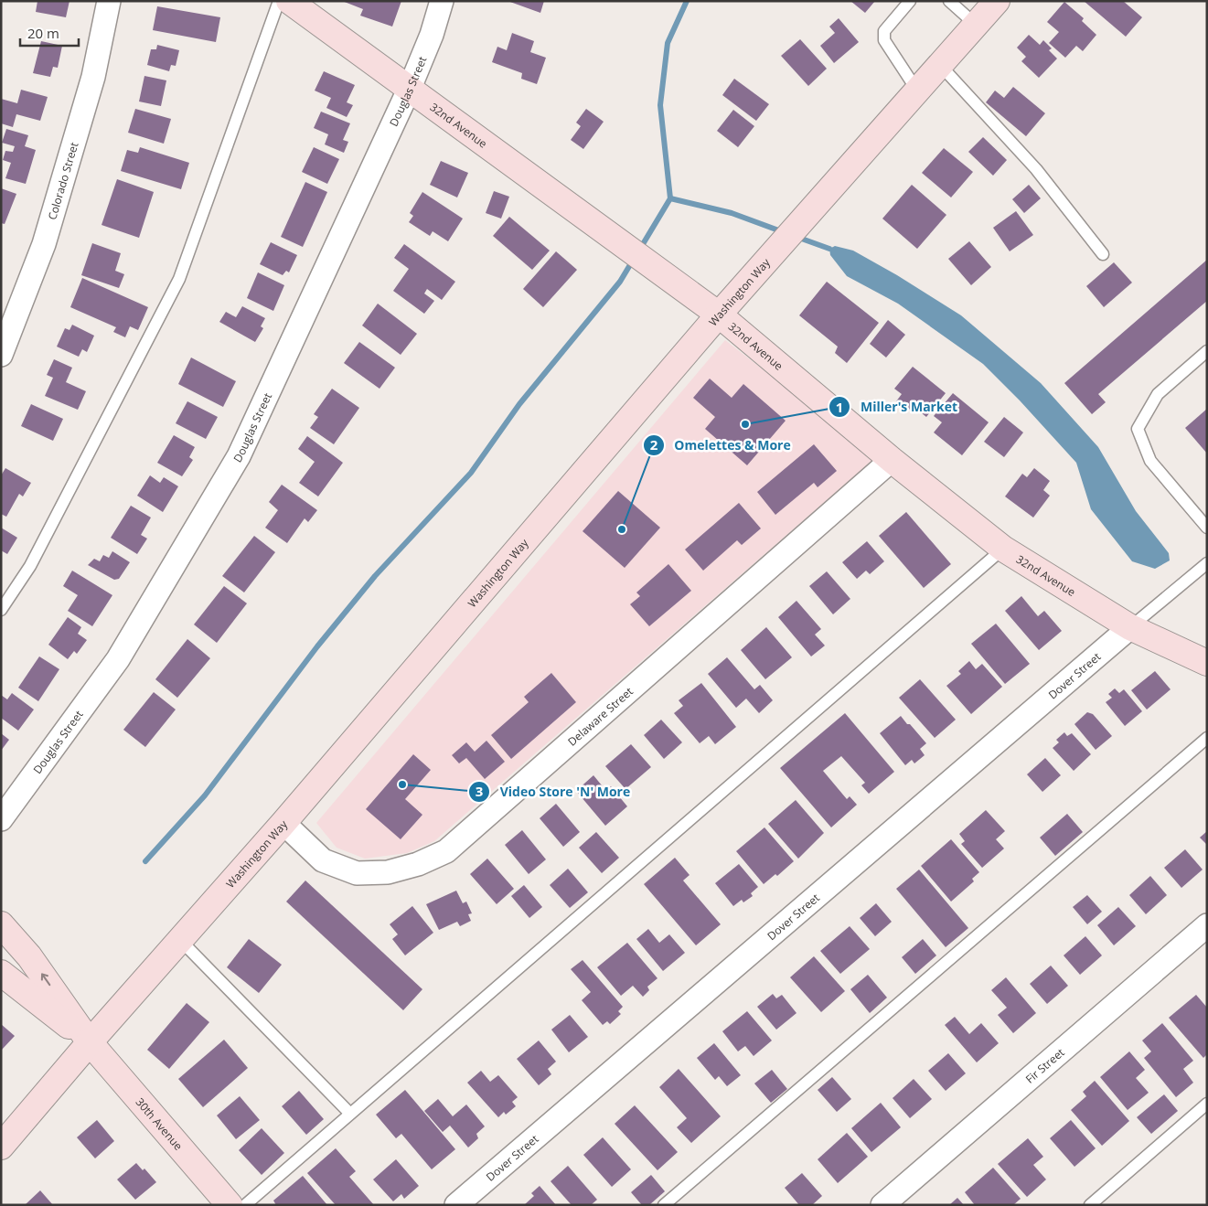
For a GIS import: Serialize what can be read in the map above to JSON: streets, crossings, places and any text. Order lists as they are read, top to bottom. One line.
{"streets":{"street":["Douglas Street","32nd Avenue","Colorado Street","Washington Way","Dover Street","Delaware Street","Fir Street","30th Avenue"]},"crossings":[["Douglas Street","32nd Avenue"],["32nd Avenue","Washington Way"],["32nd Avenue","Dover Street"],["32nd Avenue","Delaware Street"],["Washington Way","Delaware Street"],["Washington Way","30th Avenue"]],"places":["Miller's Market","Omelettes & More","Video Store 'N' More"],"scale_bar":"20 m"}
